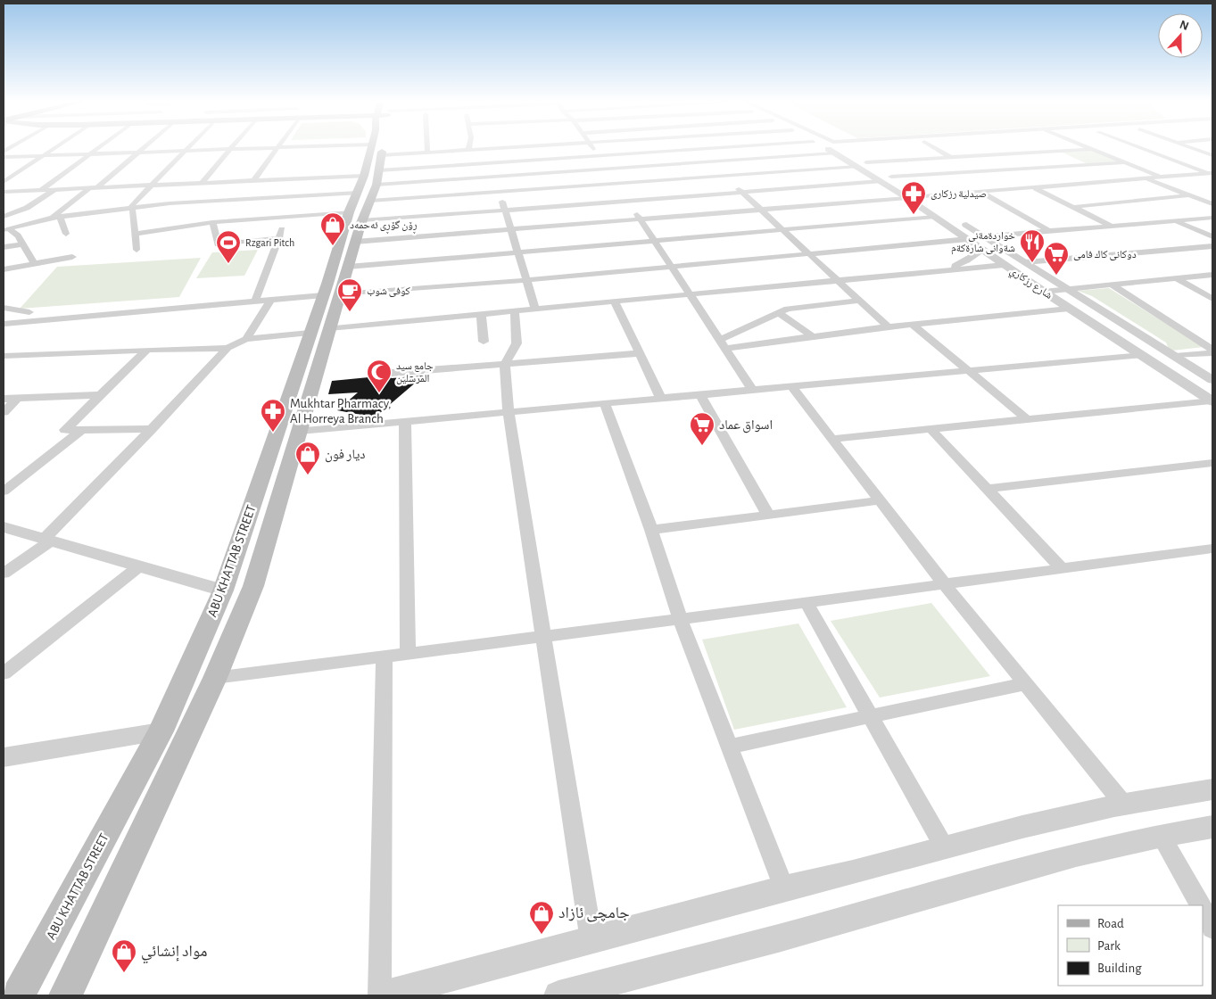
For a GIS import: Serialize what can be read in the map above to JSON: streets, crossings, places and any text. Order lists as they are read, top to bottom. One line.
{"streets":{"main road":["ABU KHATTAB STREET"],"street":["شارع رزكاري"]},"places":{"pharmacy":["صيدلية رزكارى","Mukhtar Pharmacy, Al Horreya Branch"],"shop":["ڕۆن گۆڕی ئەحمەد","ديار فون","جامچی ئازاد","مواد إنشائي"],"restaurant":["خواردةمةنى شةوانى شارةكةم"],"sports":["Rzgari Pitch"],"supermarket":["دوكانى كاك فامى","اسواق عماد"],"cafe":["كوفى شوب"],"mosque":["جامع سيد المرسلين"]},"legend":["Road","Park","Building"],"north":"top"}
